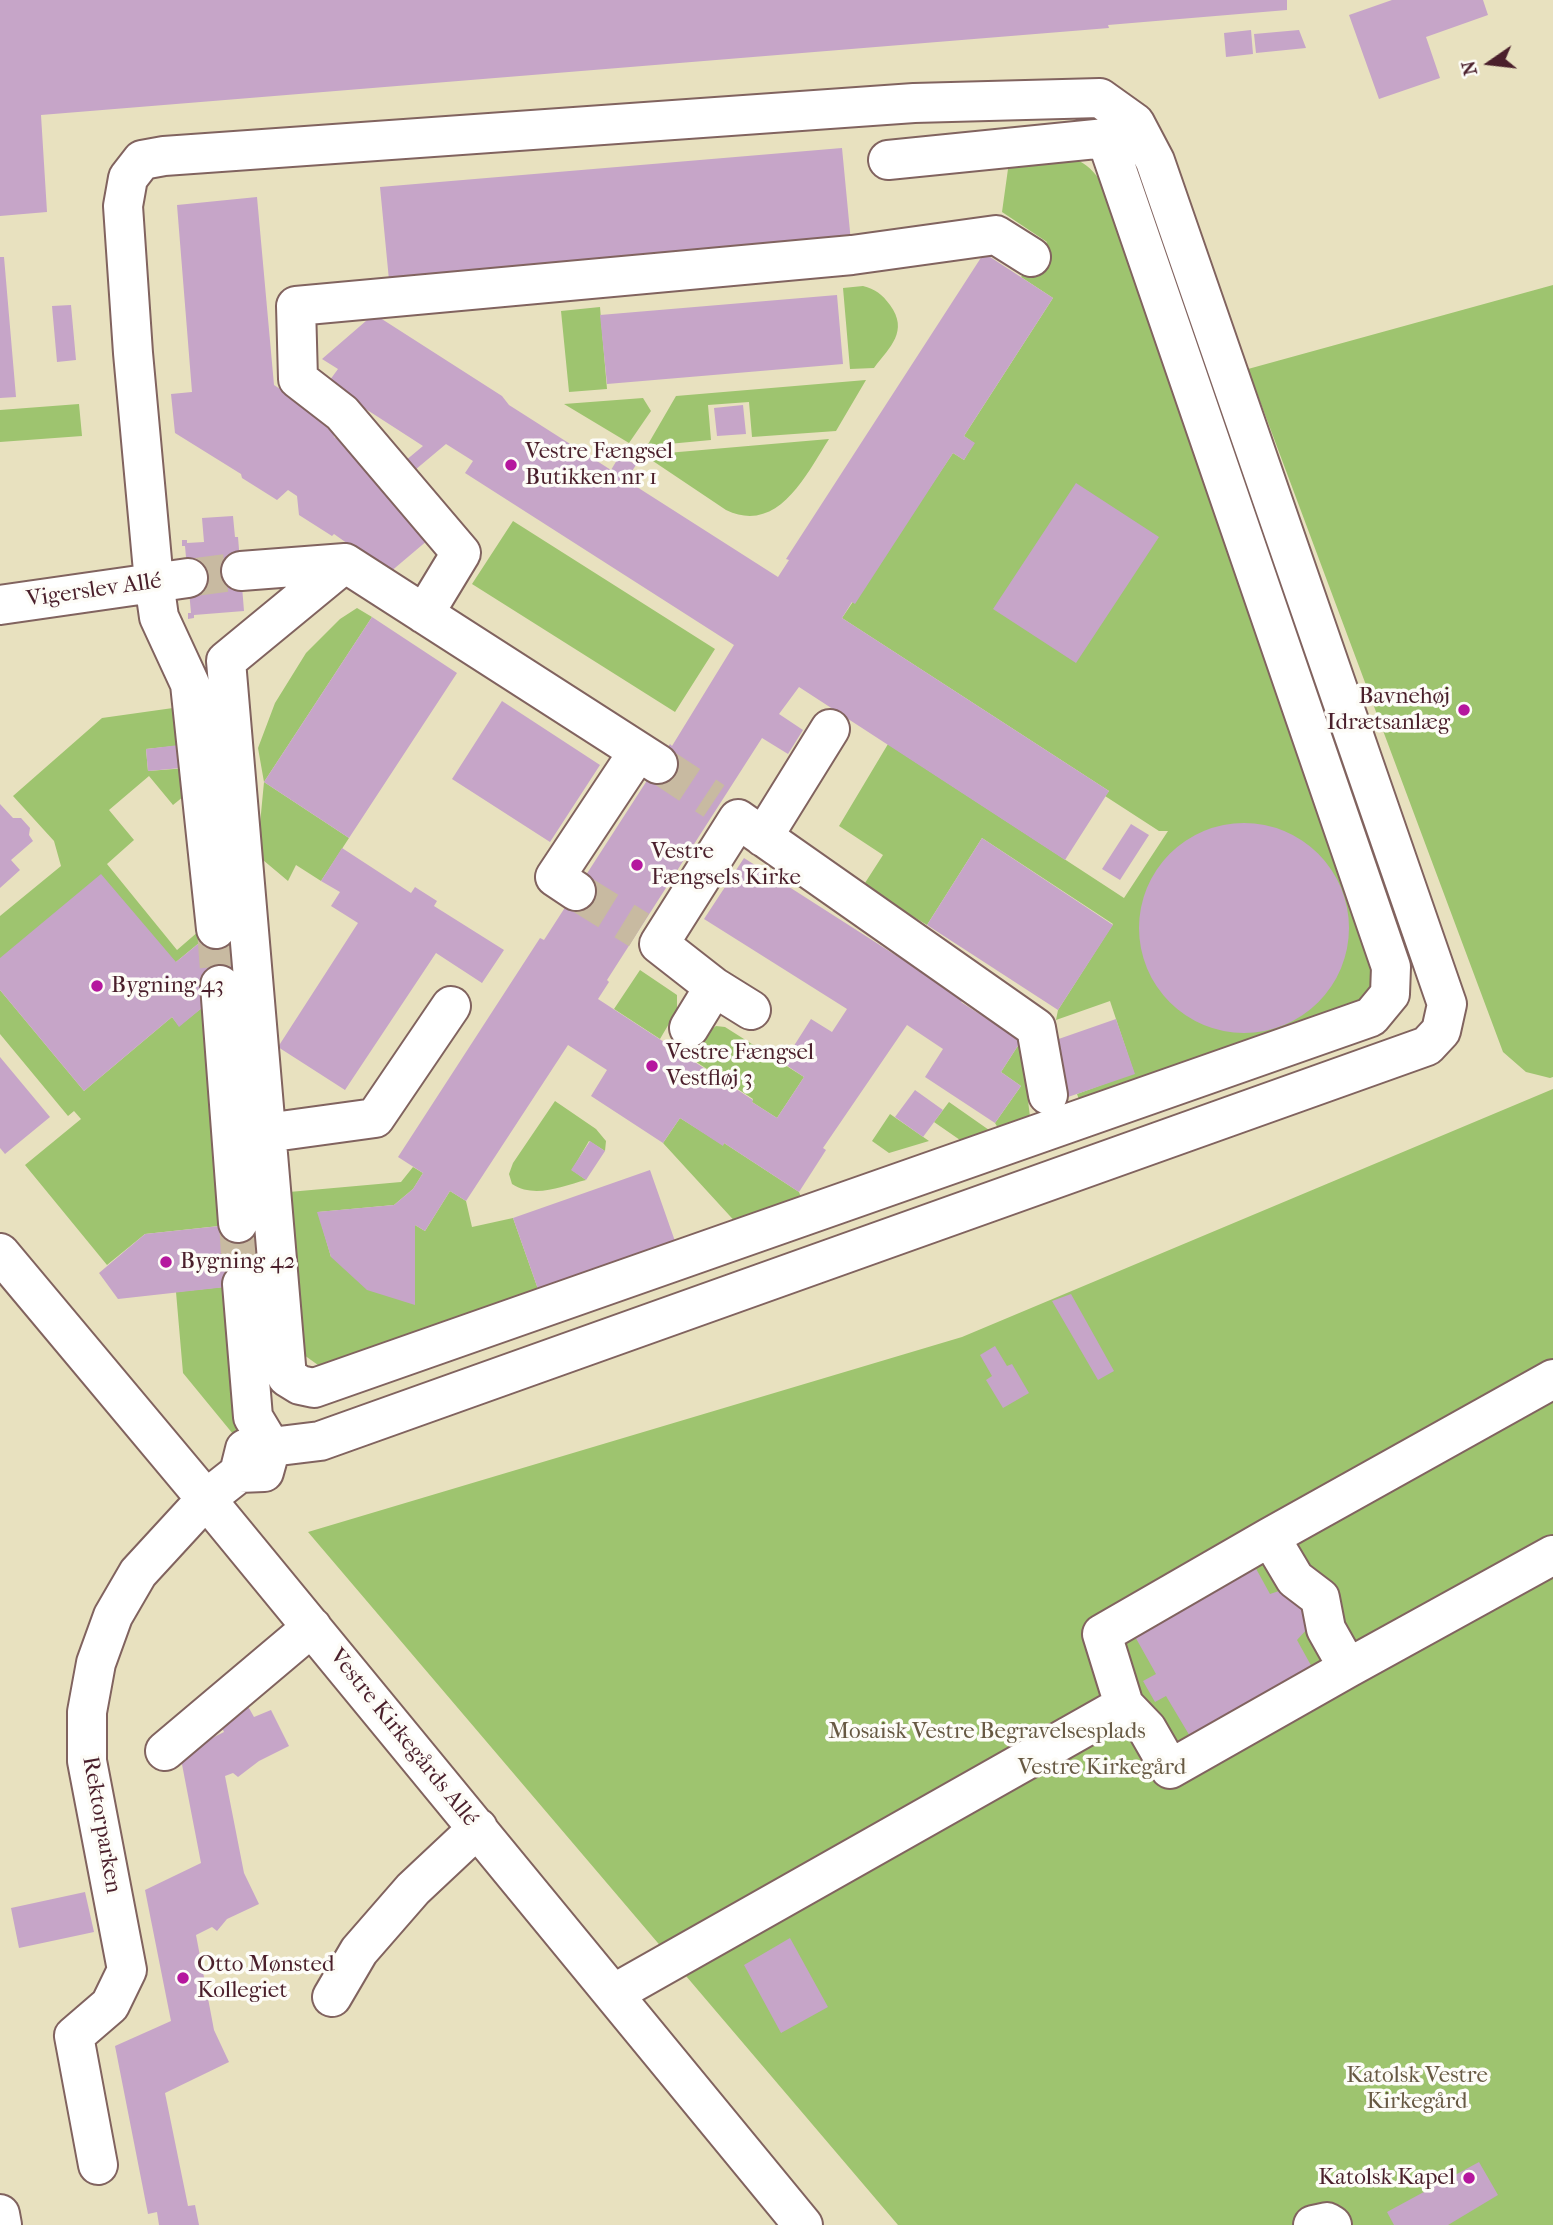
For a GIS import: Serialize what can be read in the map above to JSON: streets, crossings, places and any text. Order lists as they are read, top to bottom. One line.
{"streets":{"street":["Vigerslev Allé","Vestre Kirkegårds Allé","Rektorparken"]},"crossings":[["Vestre Kirkegårds Allé","Rektorparken"]],"parks":["Mosaisk Vestre Begravelsesplads","Vestre Kirkegård","Katolsk Vestre Kirkegård"],"places":["Vestre Fængsel Butikken nr 1","Bavnehøj Idrætsanlæg","Vestre Fængsels Kirke","Bygning 43","Vestre Fængsel Vestfløj 3","Bygning 42","Otto Mønsted Kollegiet","Katolsk Kapel"],"north":"left"}
